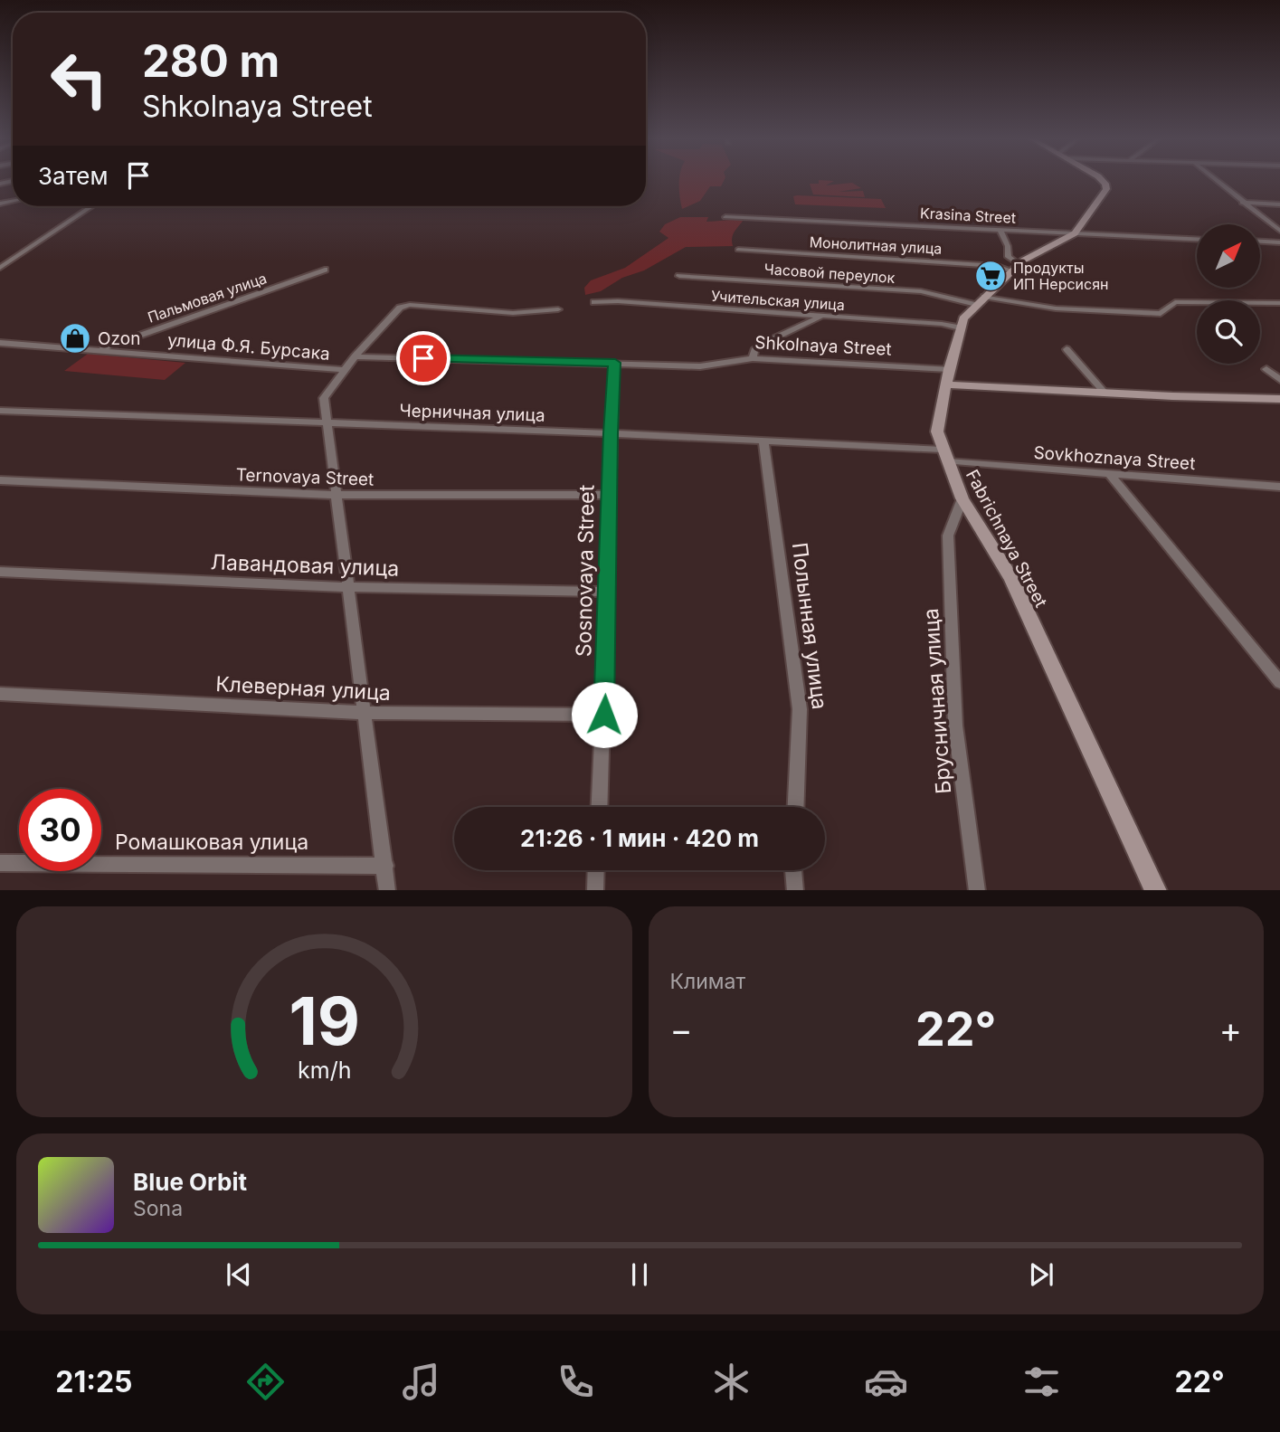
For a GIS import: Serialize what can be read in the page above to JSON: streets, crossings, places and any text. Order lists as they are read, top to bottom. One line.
{"streets":{"street":["Krasina Street","Монолитная улица","Часовой переулок","Пальмовая улица","Учительская улица","Shkolnaya Street","улица Ф.Я. Бурсака","Черничная улица","Sovkhoznaya Street","Ternovaya Street","Fabrichnaya Street","Лавандовая улица","Sosnovaya Street","Полынная улица","Клеверная улица","Брусничная улица","Ромашковая улица"]},"crossings":[["Krasina Street","Fabrichnaya Street"],["Монолитная улица","Fabrichnaya Street"],["Часовой переулок","Fabrichnaya Street"],["Пальмовая улица","улица Ф.Я. Бурсака"],["Учительская улица","Fabrichnaya Street"],["Shkolnaya Street","Fabrichnaya Street"],["Shkolnaya Street","Sosnovaya Street"],["Черничная улица","Sovkhoznaya Street"],["Черничная улица","Fabrichnaya Street"],["Черничная улица","Sosnovaya Street"],["Черничная улица","Полынная улица"],["Sovkhoznaya Street","Fabrichnaya Street"],["Ternovaya Street","Sosnovaya Street"],["Fabrichnaya Street","Брусничная улица"],["Лавандовая улица","Sosnovaya Street"],["Sosnovaya Street","Клеверная улица"]],"places":{"supermarket":["Продукты ИП Нерсисян"],"shop":["Ozon"]},"north":"top right","page":{"turn":["280 m","Shkolnaya Street"],"then":"Затем","limit":"30","trip":"21:26 · 1 мин · 420 m","tile":"Климат","heat":["−","22°","+"],"song":["Blue Orbit","Sona"],"tabs":["21:25","22°"],"gauge":["19","km/h"]}}
